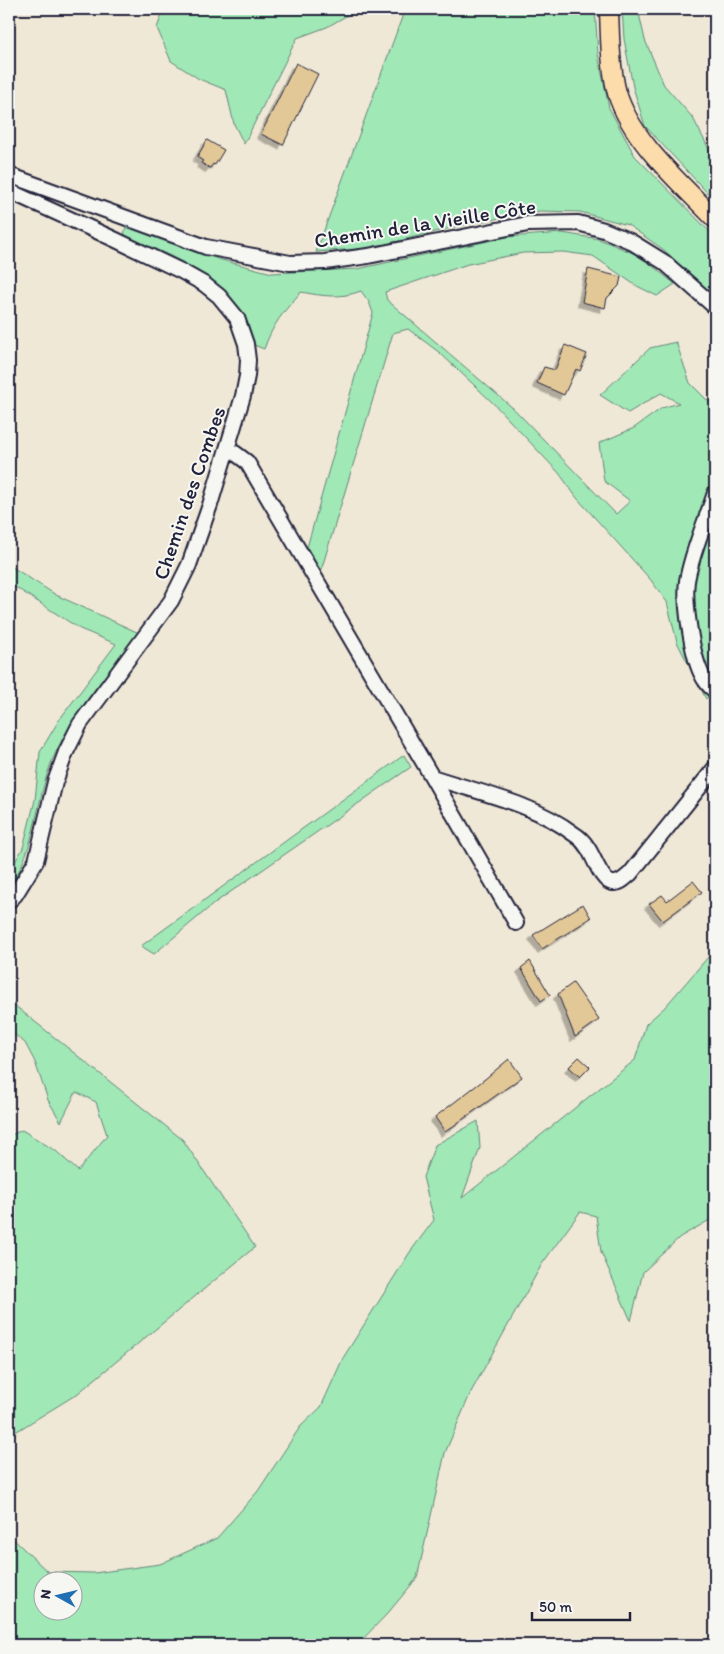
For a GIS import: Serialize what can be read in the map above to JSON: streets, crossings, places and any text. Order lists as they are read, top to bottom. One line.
{"streets":{"street":["Chemin de la Vieille Côte","Chemin des Combes"]},"scale_bar":"50 m","north":"left"}
